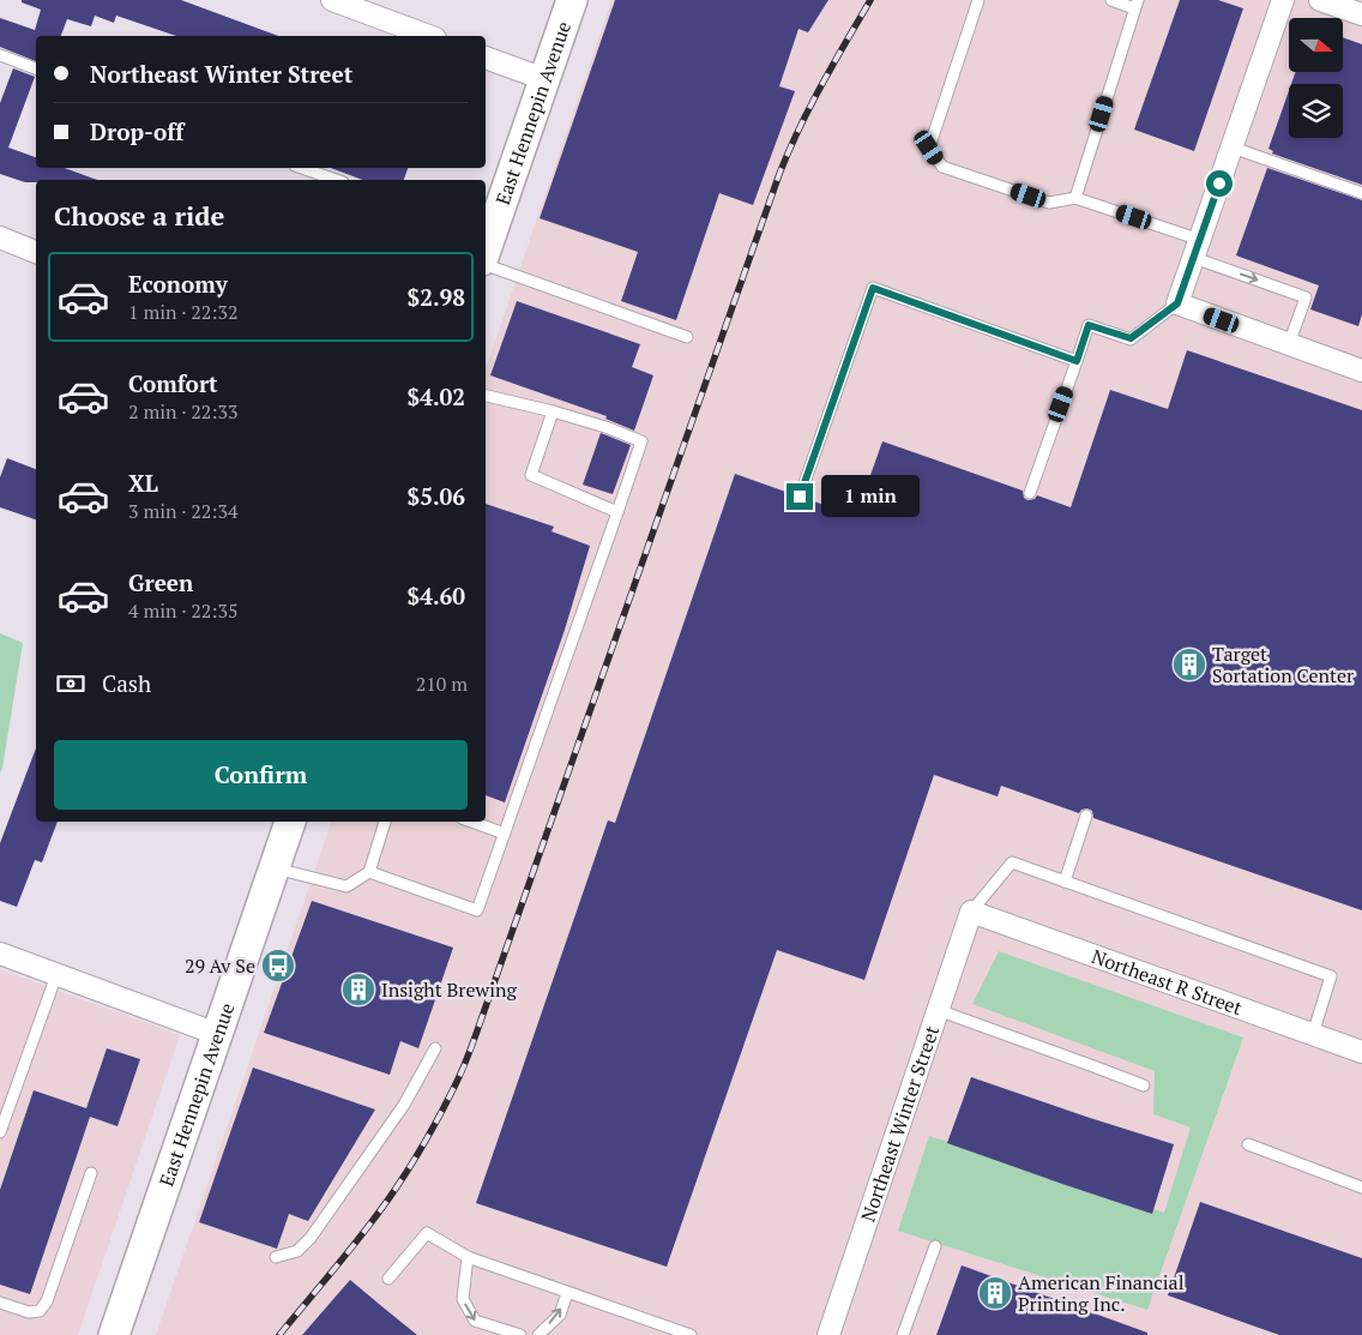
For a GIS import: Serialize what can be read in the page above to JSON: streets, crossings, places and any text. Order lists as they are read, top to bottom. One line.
{"streets":{"main road":["East Hennepin Avenue"],"street":["Northeast R Street","Northeast Winter Street"]},"crossings":[["Northeast R Street","Northeast Winter Street"]],"places":{"building":["Target Sortation Center","Insight Brewing","American Financial Printing Inc."],"bus stop":["29 Av Se"]},"north":"right","page":{"banner":["Northeast Winter Street","Drop-off"],"heading":"Choose a ride","list":[{"name":"Economy","note":"1 min · 22:32","value":"$2.98"},{"name":"Comfort","note":"2 min · 22:33","value":"$4.02"},{"name":"XL","note":"3 min · 22:34","value":"$5.06"},{"name":"Green","note":"4 min · 22:35","value":"$4.60"}],"bubble":"1 min","pay":["Cash","210 m"],"buttons":"Confirm"}}
